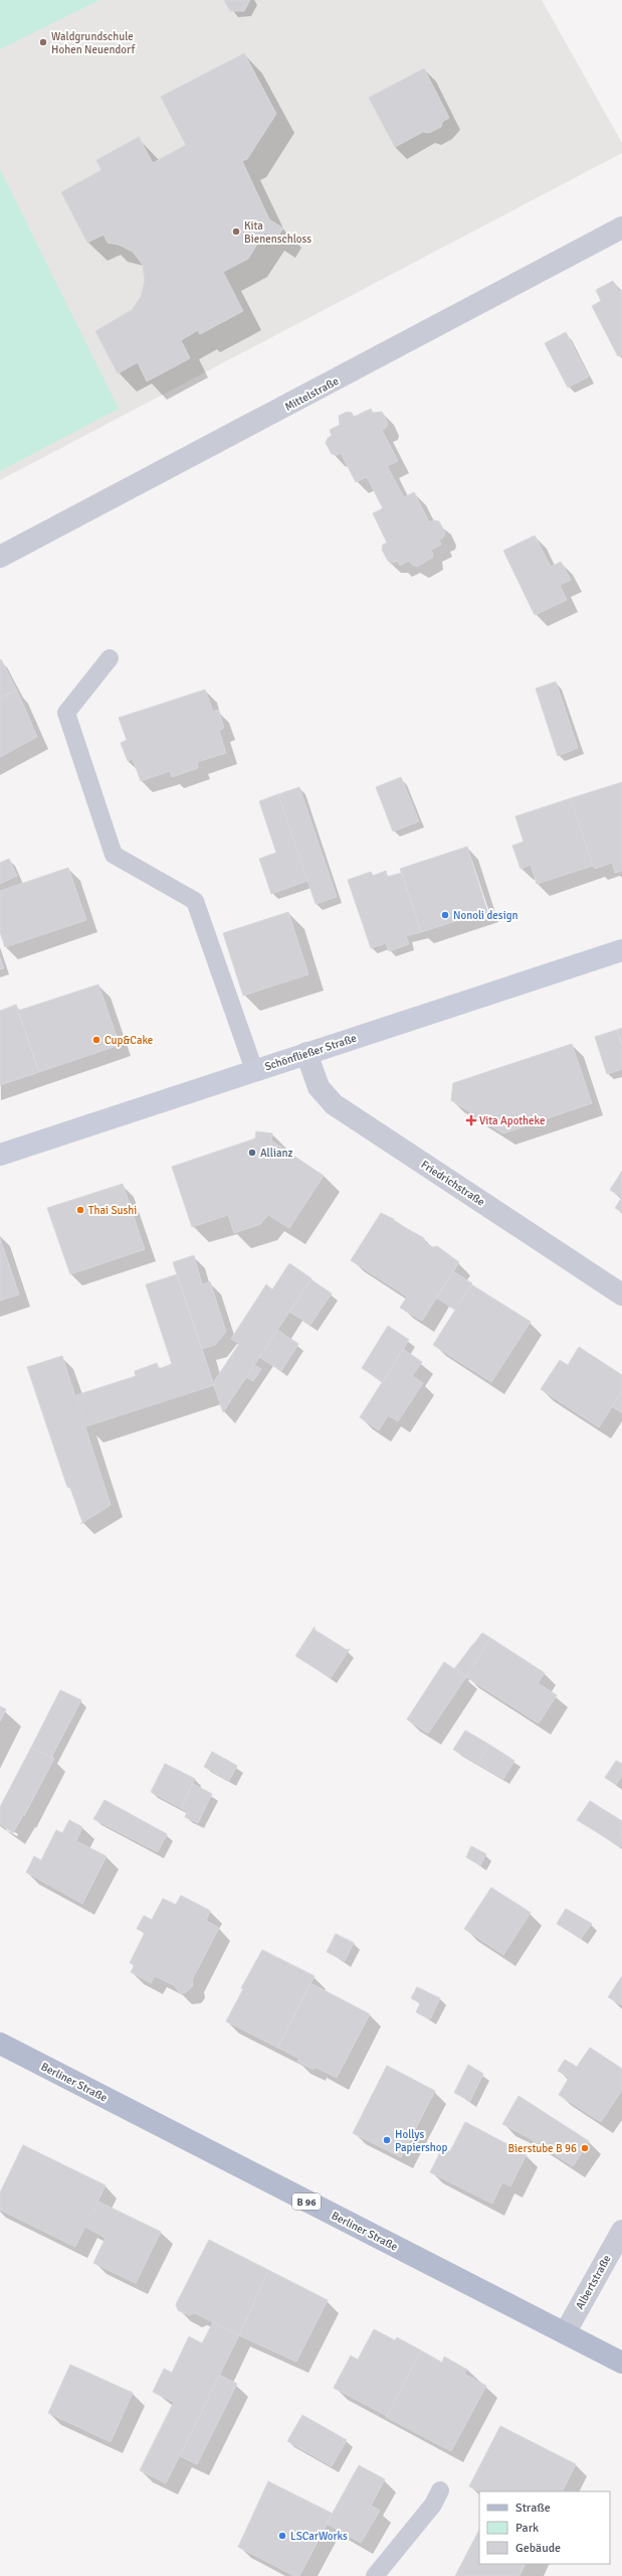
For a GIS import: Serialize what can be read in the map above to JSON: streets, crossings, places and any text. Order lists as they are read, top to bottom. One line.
{"streets":{"main road":["Schönfließer Straße","Berliner Straße","B 96"],"street":["Mittelstraße","Friedrichstraße","Albertstraße"]},"crossings":[["Schönfließer Straße","Friedrichstraße"],["Berliner Straße","Albertstraße"]],"places":{"other":["Waldgrundschule Hohen Neuendorf","Kita Bienenschloss","Nonoli design","Cup&Cake","Allianz","Thai Sushi","Hollys Papiershop","Bierstube B 96","LSCarWorks"],"health":["Vita Apotheke"]},"legend":["Straße","Park","Gebäude"]}
